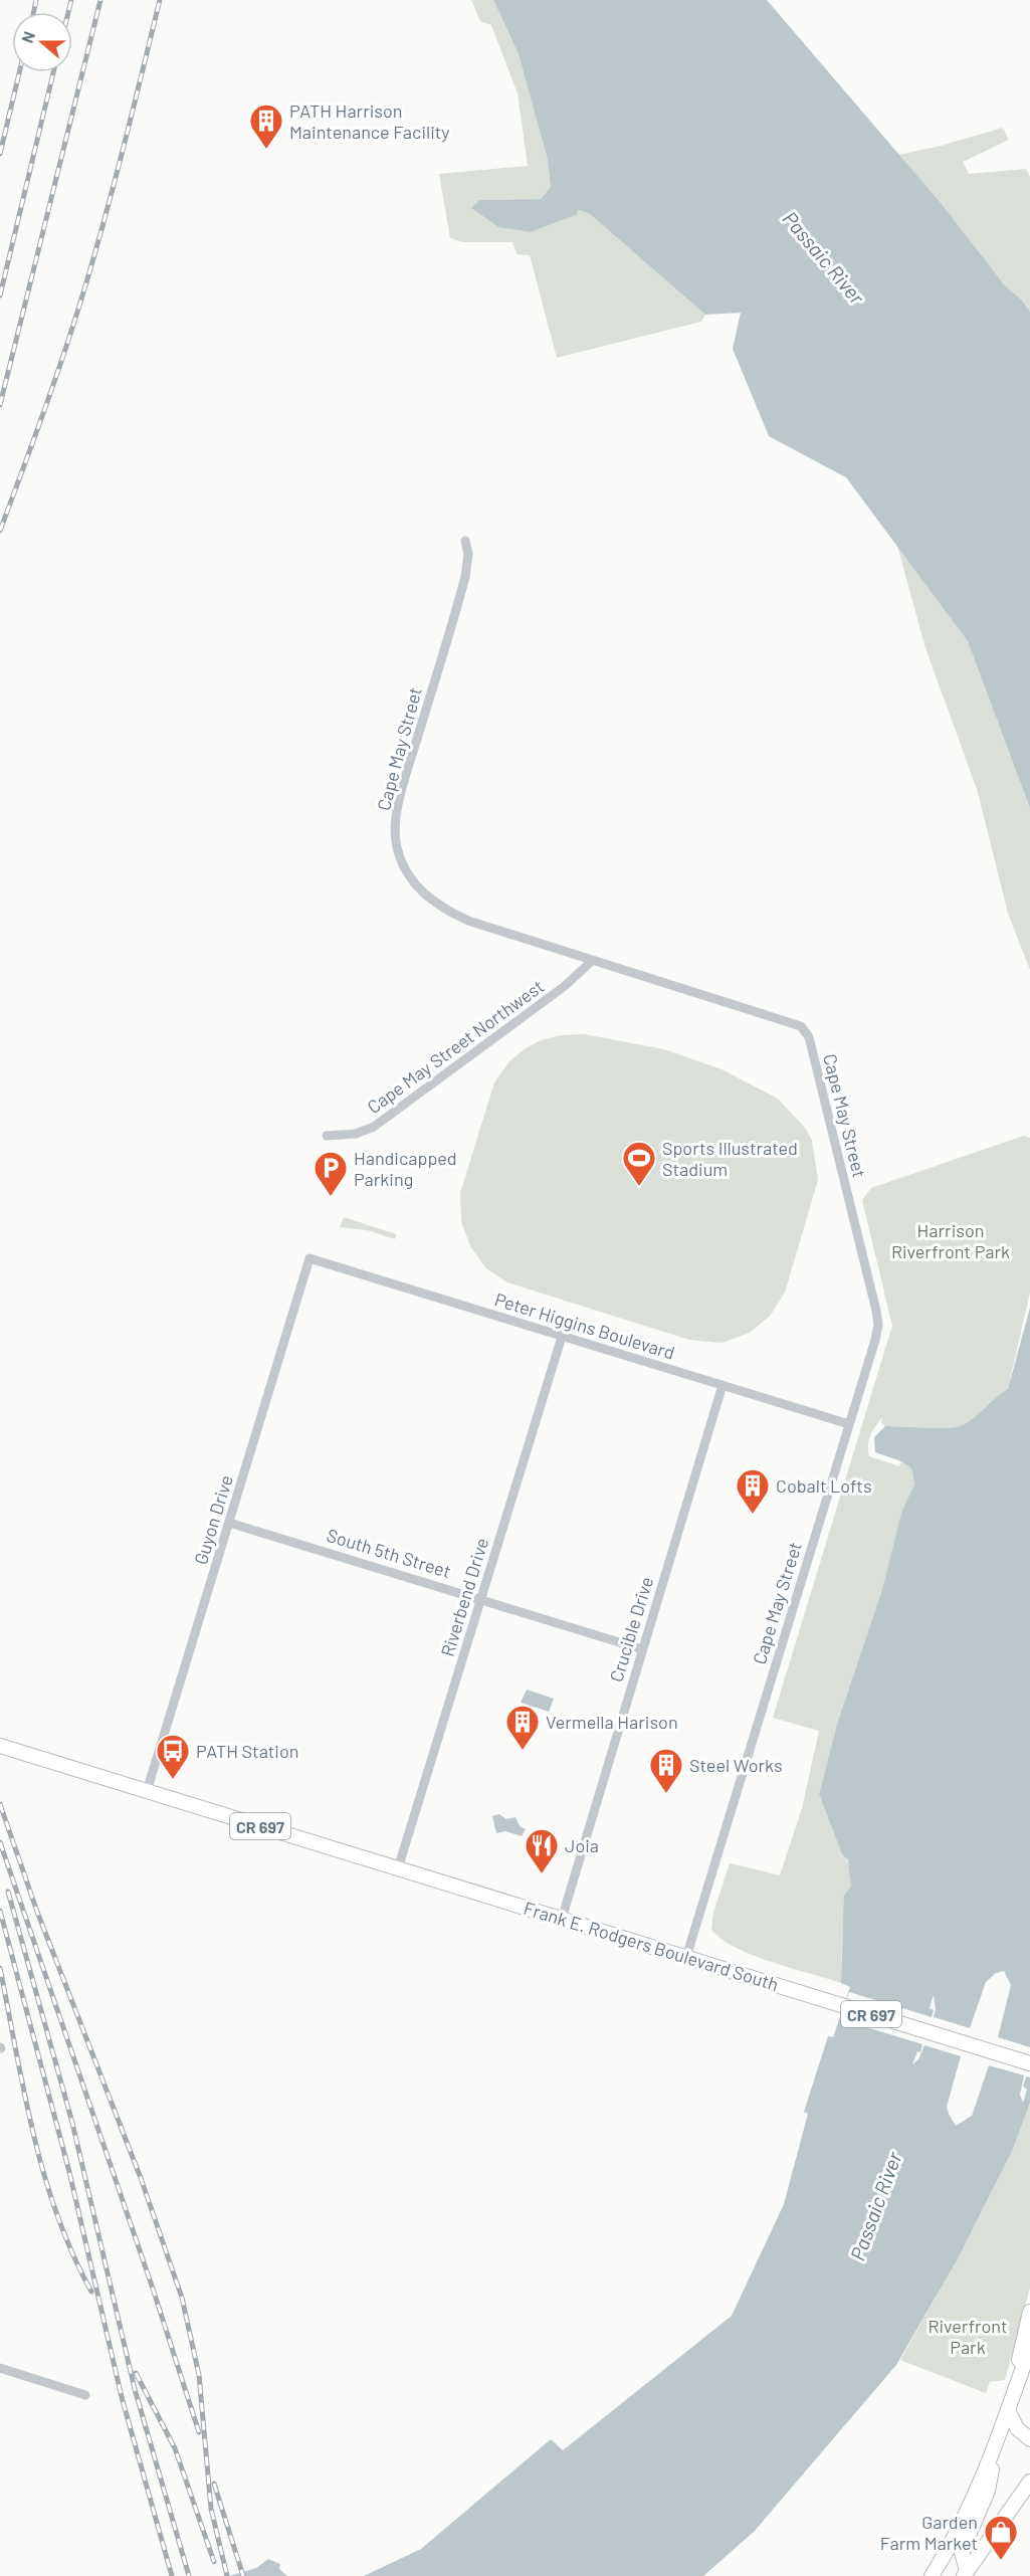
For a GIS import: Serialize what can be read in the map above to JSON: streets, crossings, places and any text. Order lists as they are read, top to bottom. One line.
{"streets":{"main road":["CR 697","Frank E. Rodgers Boulevard South"],"street":["Cape May Street","Cape May Street Northwest","Peter Higgins Boulevard","Guyon Drive","South 5th Street","Riverbend Drive","Crucible Drive"]},"crossings":[["Cape May Street","Cape May Street Northwest"],["Cape May Street","Peter Higgins Boulevard"],["Cape May Street","Frank E. Rodgers Boulevard South"],["Peter Higgins Boulevard","Guyon Drive"],["Peter Higgins Boulevard","Riverbend Drive"],["Peter Higgins Boulevard","Crucible Drive"],["Guyon Drive","South 5th Street"],["Guyon Drive","CR 697"],["South 5th Street","Riverbend Drive"],["South 5th Street","Crucible Drive"],["Riverbend Drive","CR 697"],["Riverbend Drive","Frank E. Rodgers Boulevard South"],["Crucible Drive","Frank E. Rodgers Boulevard South"],["CR 697","Frank E. Rodgers Boulevard South"]],"water":["Passaic River"],"parks":["Harrison Riverfront Park","Riverfront Park"],"places":{"building":["PATH Harrison Maintenance Facility","Cobalt Lofts","Vermella Harison","Steel Works"],"sports":["Sports Illustrated Stadium"],"parking":["Handicapped Parking"],"bus stop":["PATH Station"],"restaurant":["Joia"],"shop":["Garden Farm Market"]},"north":"left"}
